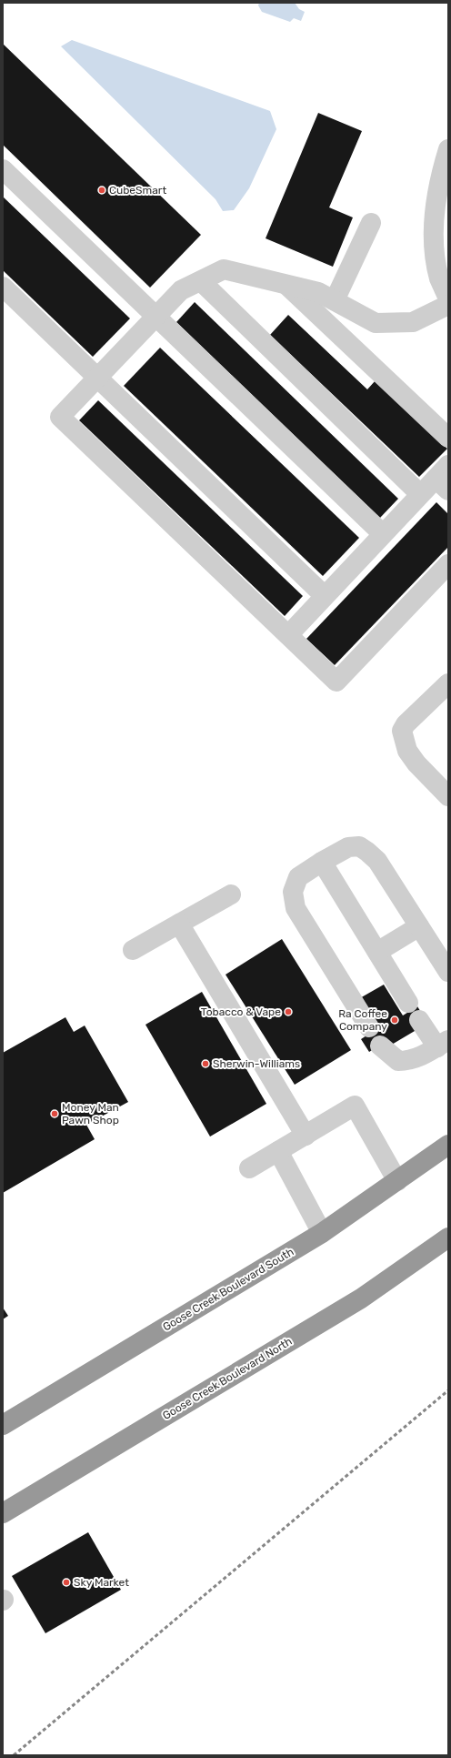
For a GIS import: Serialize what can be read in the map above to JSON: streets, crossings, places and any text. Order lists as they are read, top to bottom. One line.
{"streets":{"highway":["Goose Creek Boulevard South","Goose Creek Boulevard North"]},"places":["CubeSmart","Tobacco & Vape","Ra Coffee Company","Sherwin-Williams","Money Man Pawn Shop","Sky Market"]}
